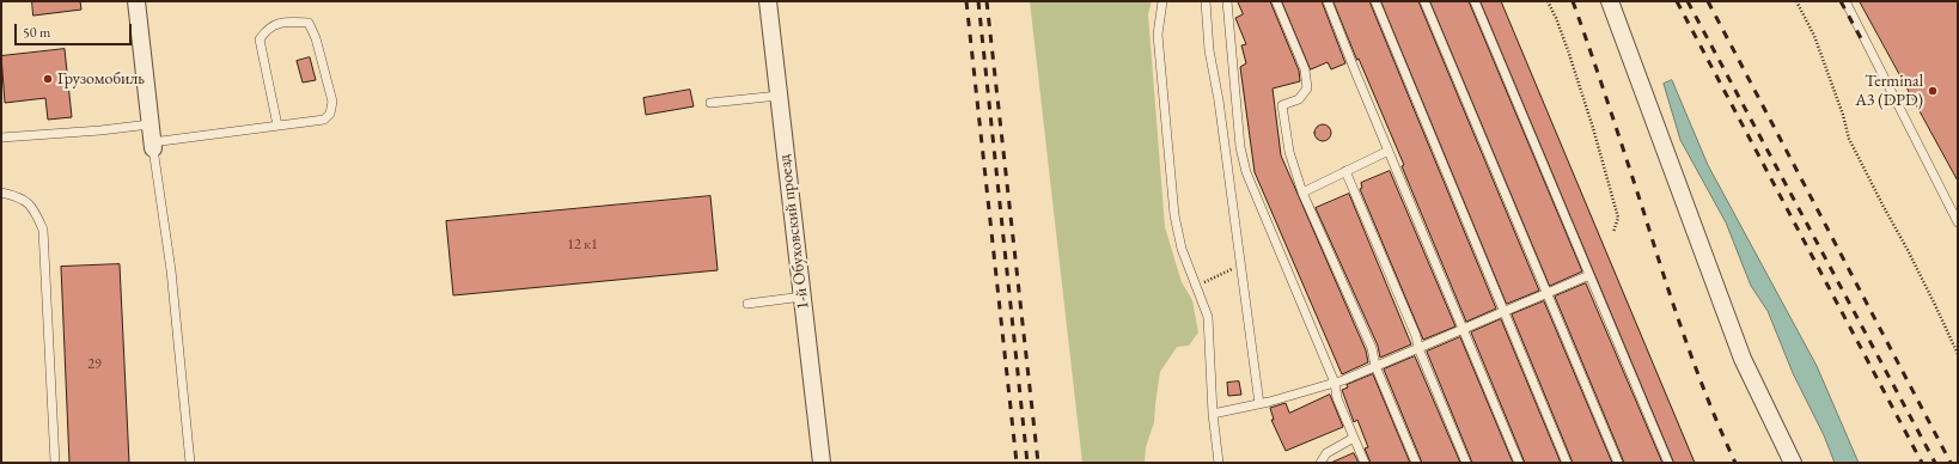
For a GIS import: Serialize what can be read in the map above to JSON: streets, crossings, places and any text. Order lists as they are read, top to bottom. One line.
{"streets":{"street":["1-й Обуховский проезд"]},"places":["Грузомобиль","Terminal A3 (DPD)"],"house_numbers":["12 к1","29"],"scale_bar":"50 m"}
